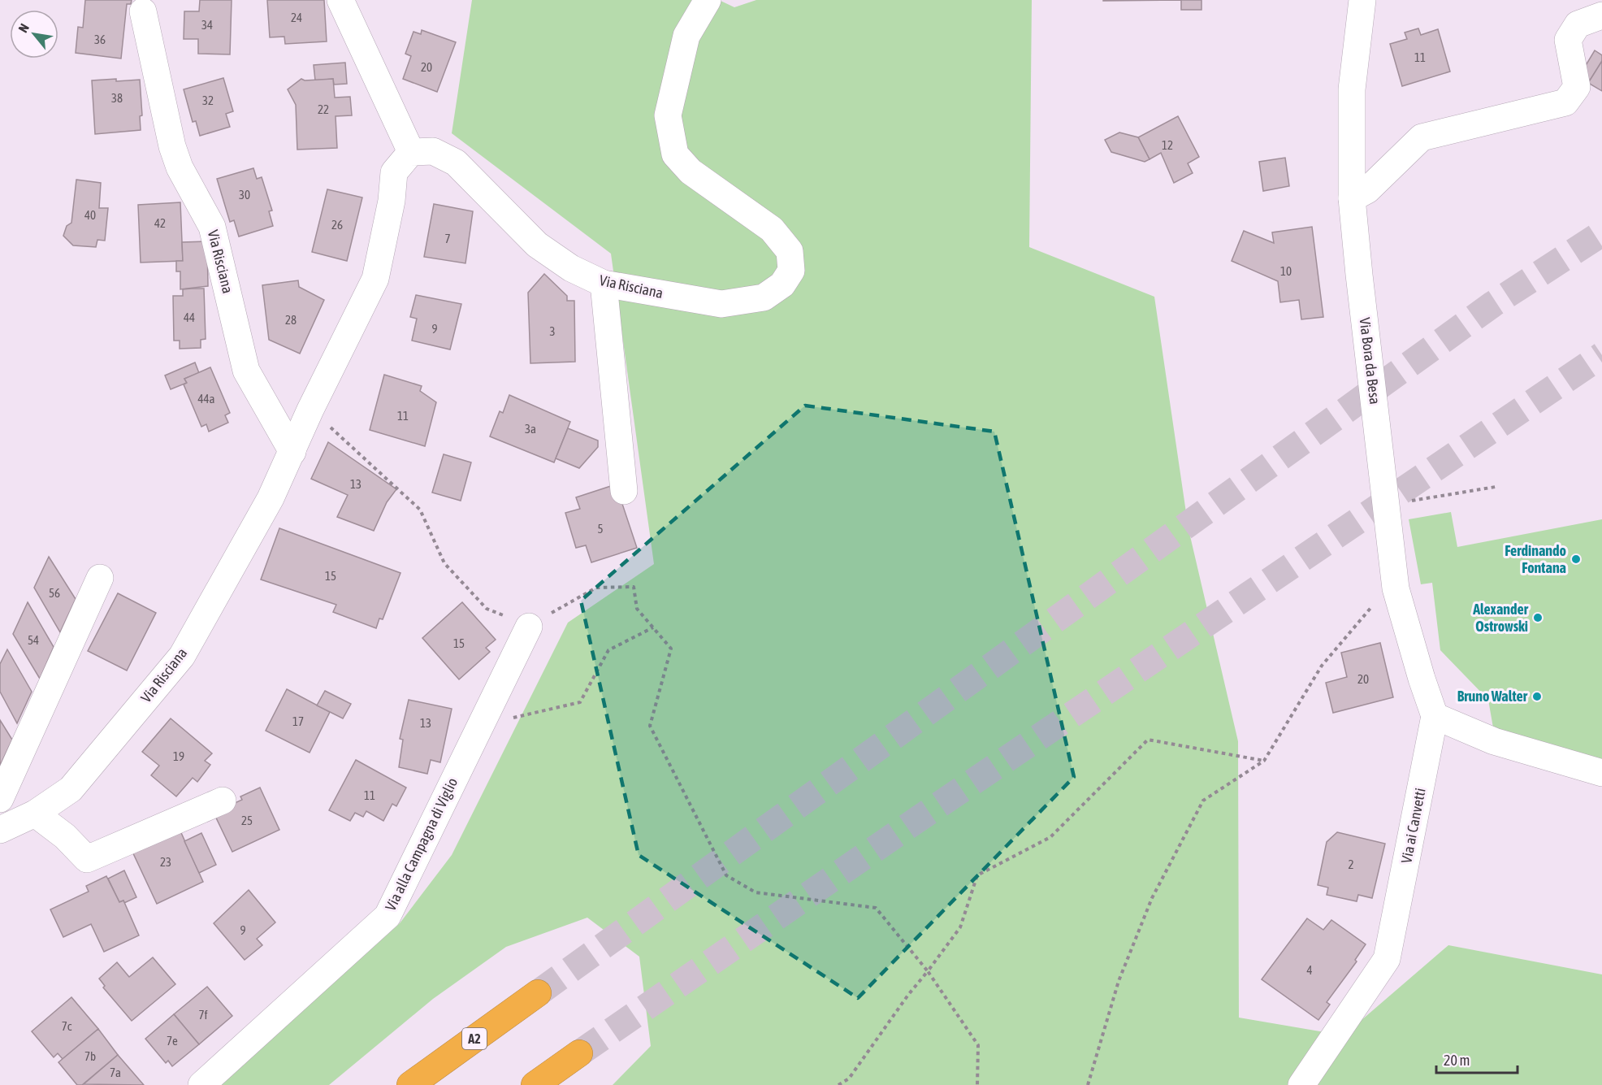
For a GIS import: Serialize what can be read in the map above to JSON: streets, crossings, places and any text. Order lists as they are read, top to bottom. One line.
{"streets":{"highway":["A2"],"street":["Via Risciana","Via Bora da Besa","Via ai Canvetti","Via alla Campagna di Viglio"]},"crossings":[["Via Bora da Besa","Via ai Canvetti"]],"places":["Ferdinando Fontana","Alexander Ostrowski","Bruno Walter"],"house_numbers":["24","34","36","11","20","38","32","22","12","30","40","42","26","7","10","44","28","9","3","44a","11","3a","13","5","15","56","54","15","20","17","13","19","11","25","23","2","9","4","7f","7c","7e","7b","7a"],"scale_bar":"20 m","north":"top left"}
